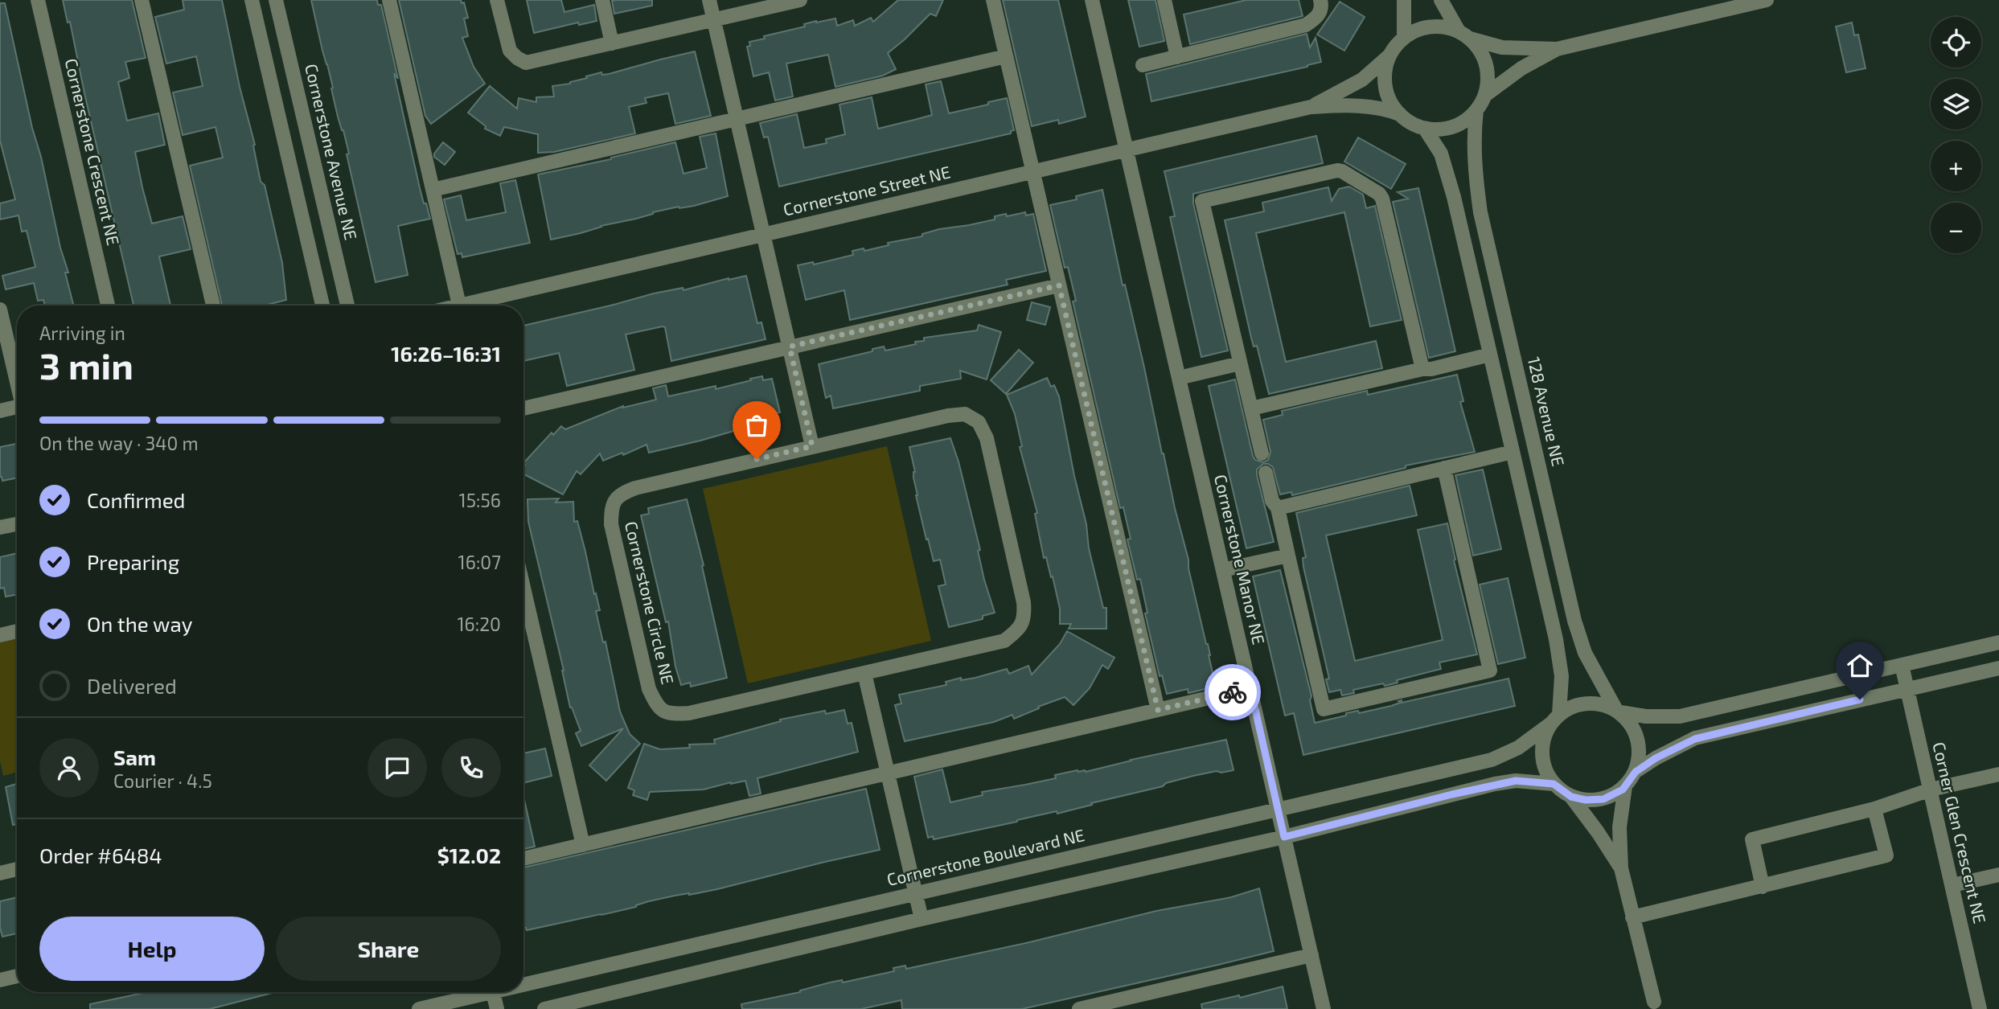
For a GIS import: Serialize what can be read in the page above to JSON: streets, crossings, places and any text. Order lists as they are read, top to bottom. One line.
{"streets":{"street":["Cornerstone Crescent NE","Cornerstone Avenue NE","Cornerstone Street NE","128 Avenue NE","Cornerstone Manor NE","Cornerstone Circle NE","Corner Glen Crescent NE","Cornerstone Boulevard NE"]},"crossings":[["Cornerstone Street NE","128 Avenue NE"],["Cornerstone Street NE","Cornerstone Manor NE"],["128 Avenue NE","Cornerstone Boulevard NE"],["Cornerstone Manor NE","Cornerstone Boulevard NE"]],"page":{"map_buttons":["+","−"],"heading":["3 min","Arriving in","16:26–16:31"],"panel":["Sam","Courier · 4.5","Order #6484","$12.02"],"bar":"On the way · 340 m","list":[["Confirmed","15:56"],["Preparing","16:07"],["On the way","16:20"],"Delivered"],"buttons":["Help","Share"]}}
